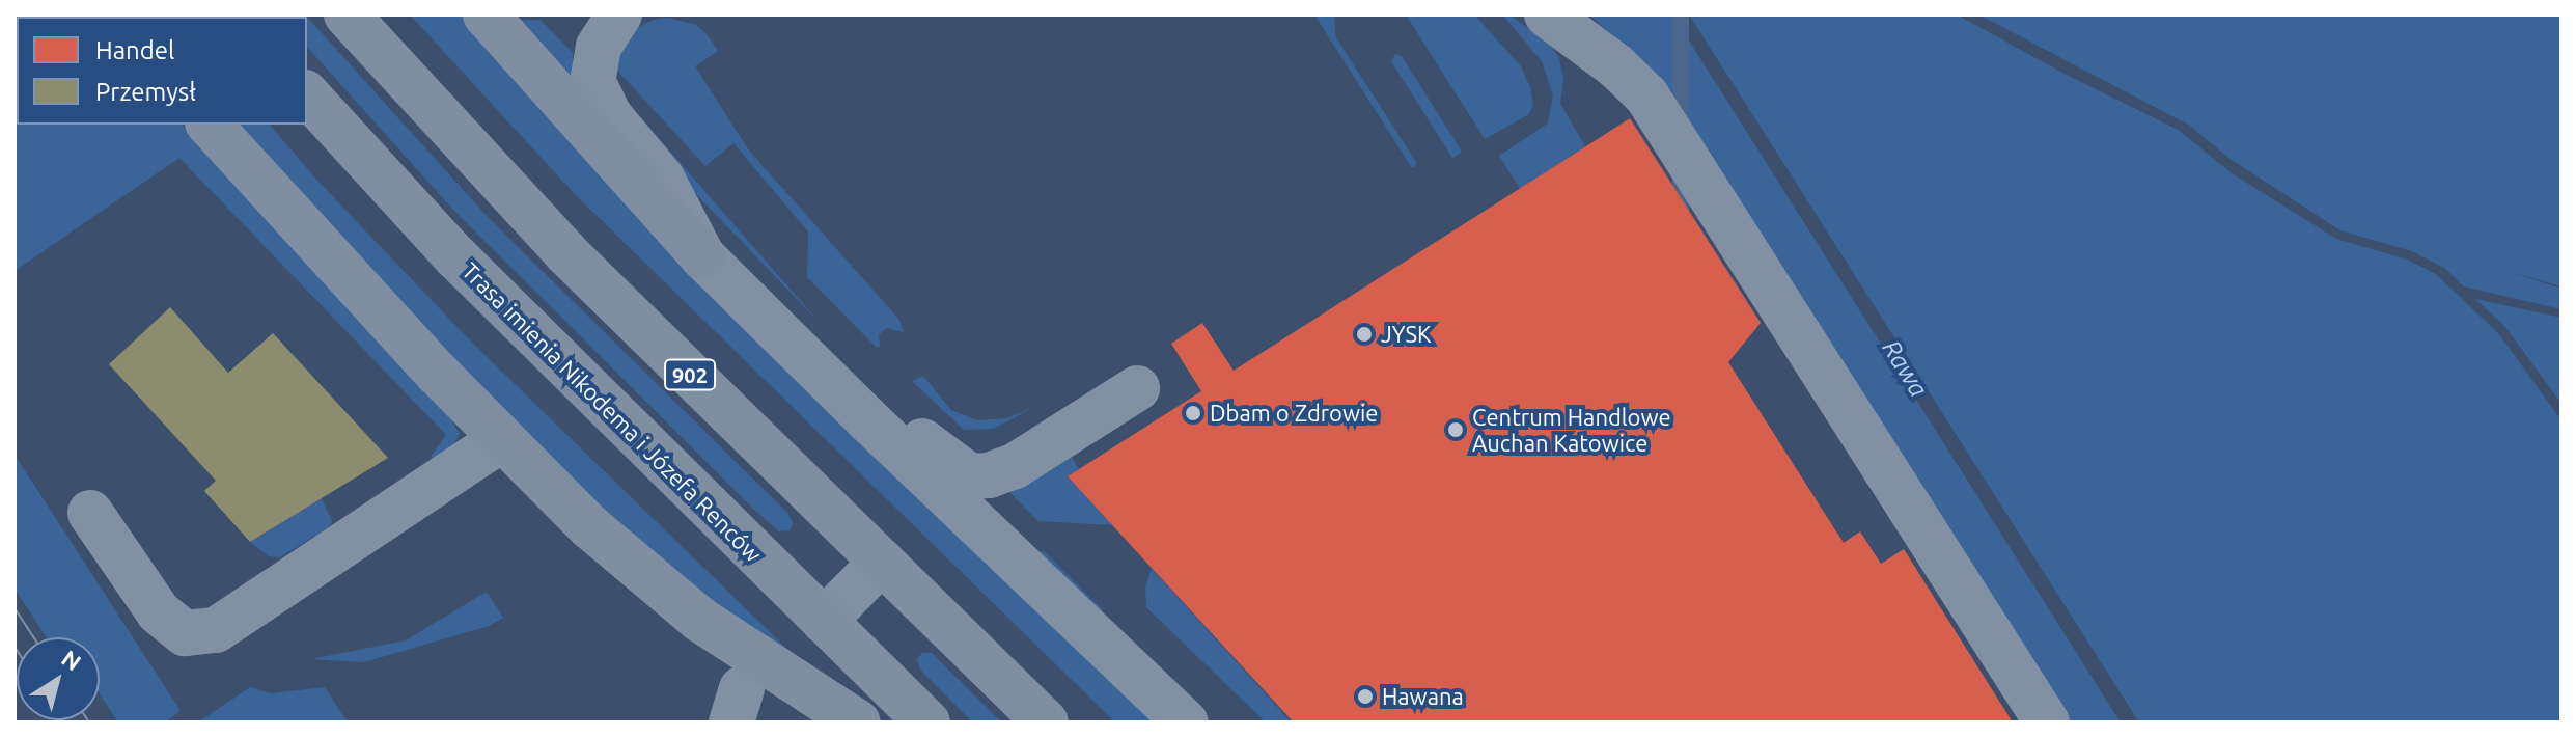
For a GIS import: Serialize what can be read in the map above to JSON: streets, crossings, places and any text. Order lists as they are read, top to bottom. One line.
{"streets":{"main road":["902","Trasa imienia Nikodema i Józefa Renców"]},"water":["Rawa"],"places":["JYSK","Dbam o Zdrowie","Centrum Handlowe Auchan Katowice","Hawana"],"legend":["Handel","Przemysł"],"north":"top right"}
